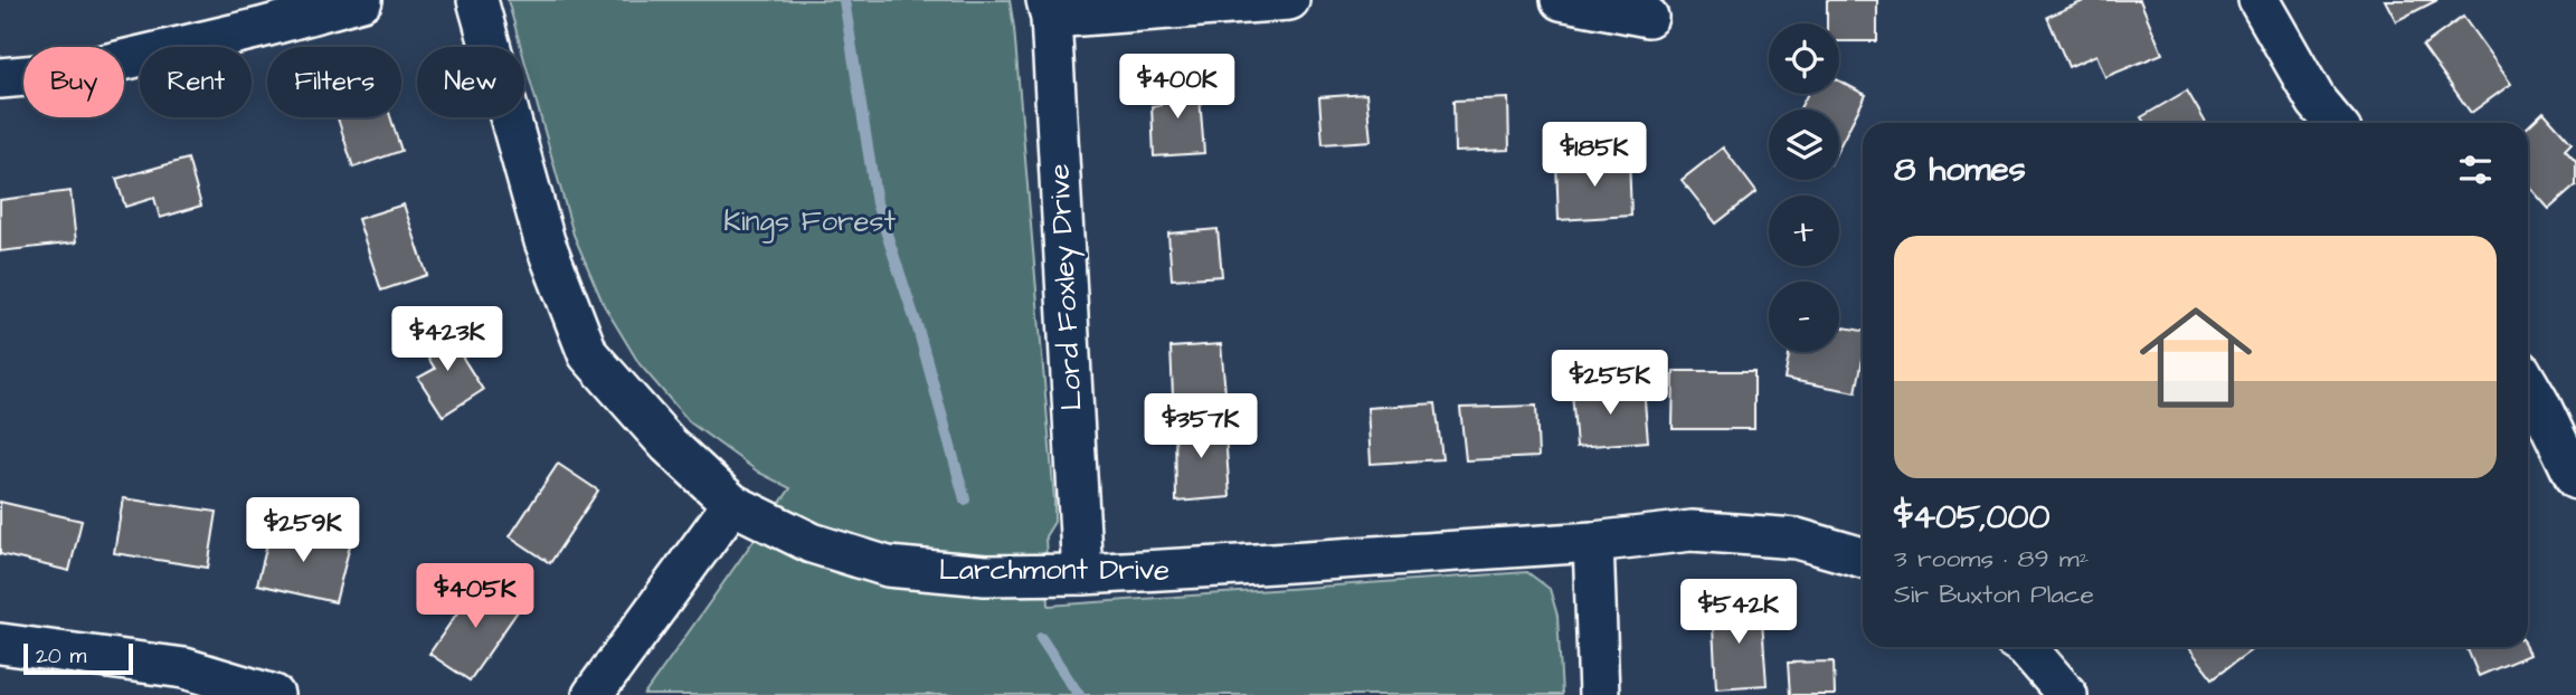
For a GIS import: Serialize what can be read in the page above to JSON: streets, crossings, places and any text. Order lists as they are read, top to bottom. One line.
{"streets":{"street":["Lord Foxley Drive","Larchmont Drive"]},"crossings":[["Lord Foxley Drive","Larchmont Drive"]],"parks":["Kings Forest"],"scale_bar":"20 m","page":{"map_buttons":["+","−"],"chip":["Buy","Rent","Filters","New"],"price":["$400K","$185K","$423K","$255K","$357K","$259K","$405K","$542K"],"heading":"8 homes","list":[{"name":"$405,000","note":"3 rooms · 89 m² · Sir Buxton Place"}],"scale":"20 m"}}
